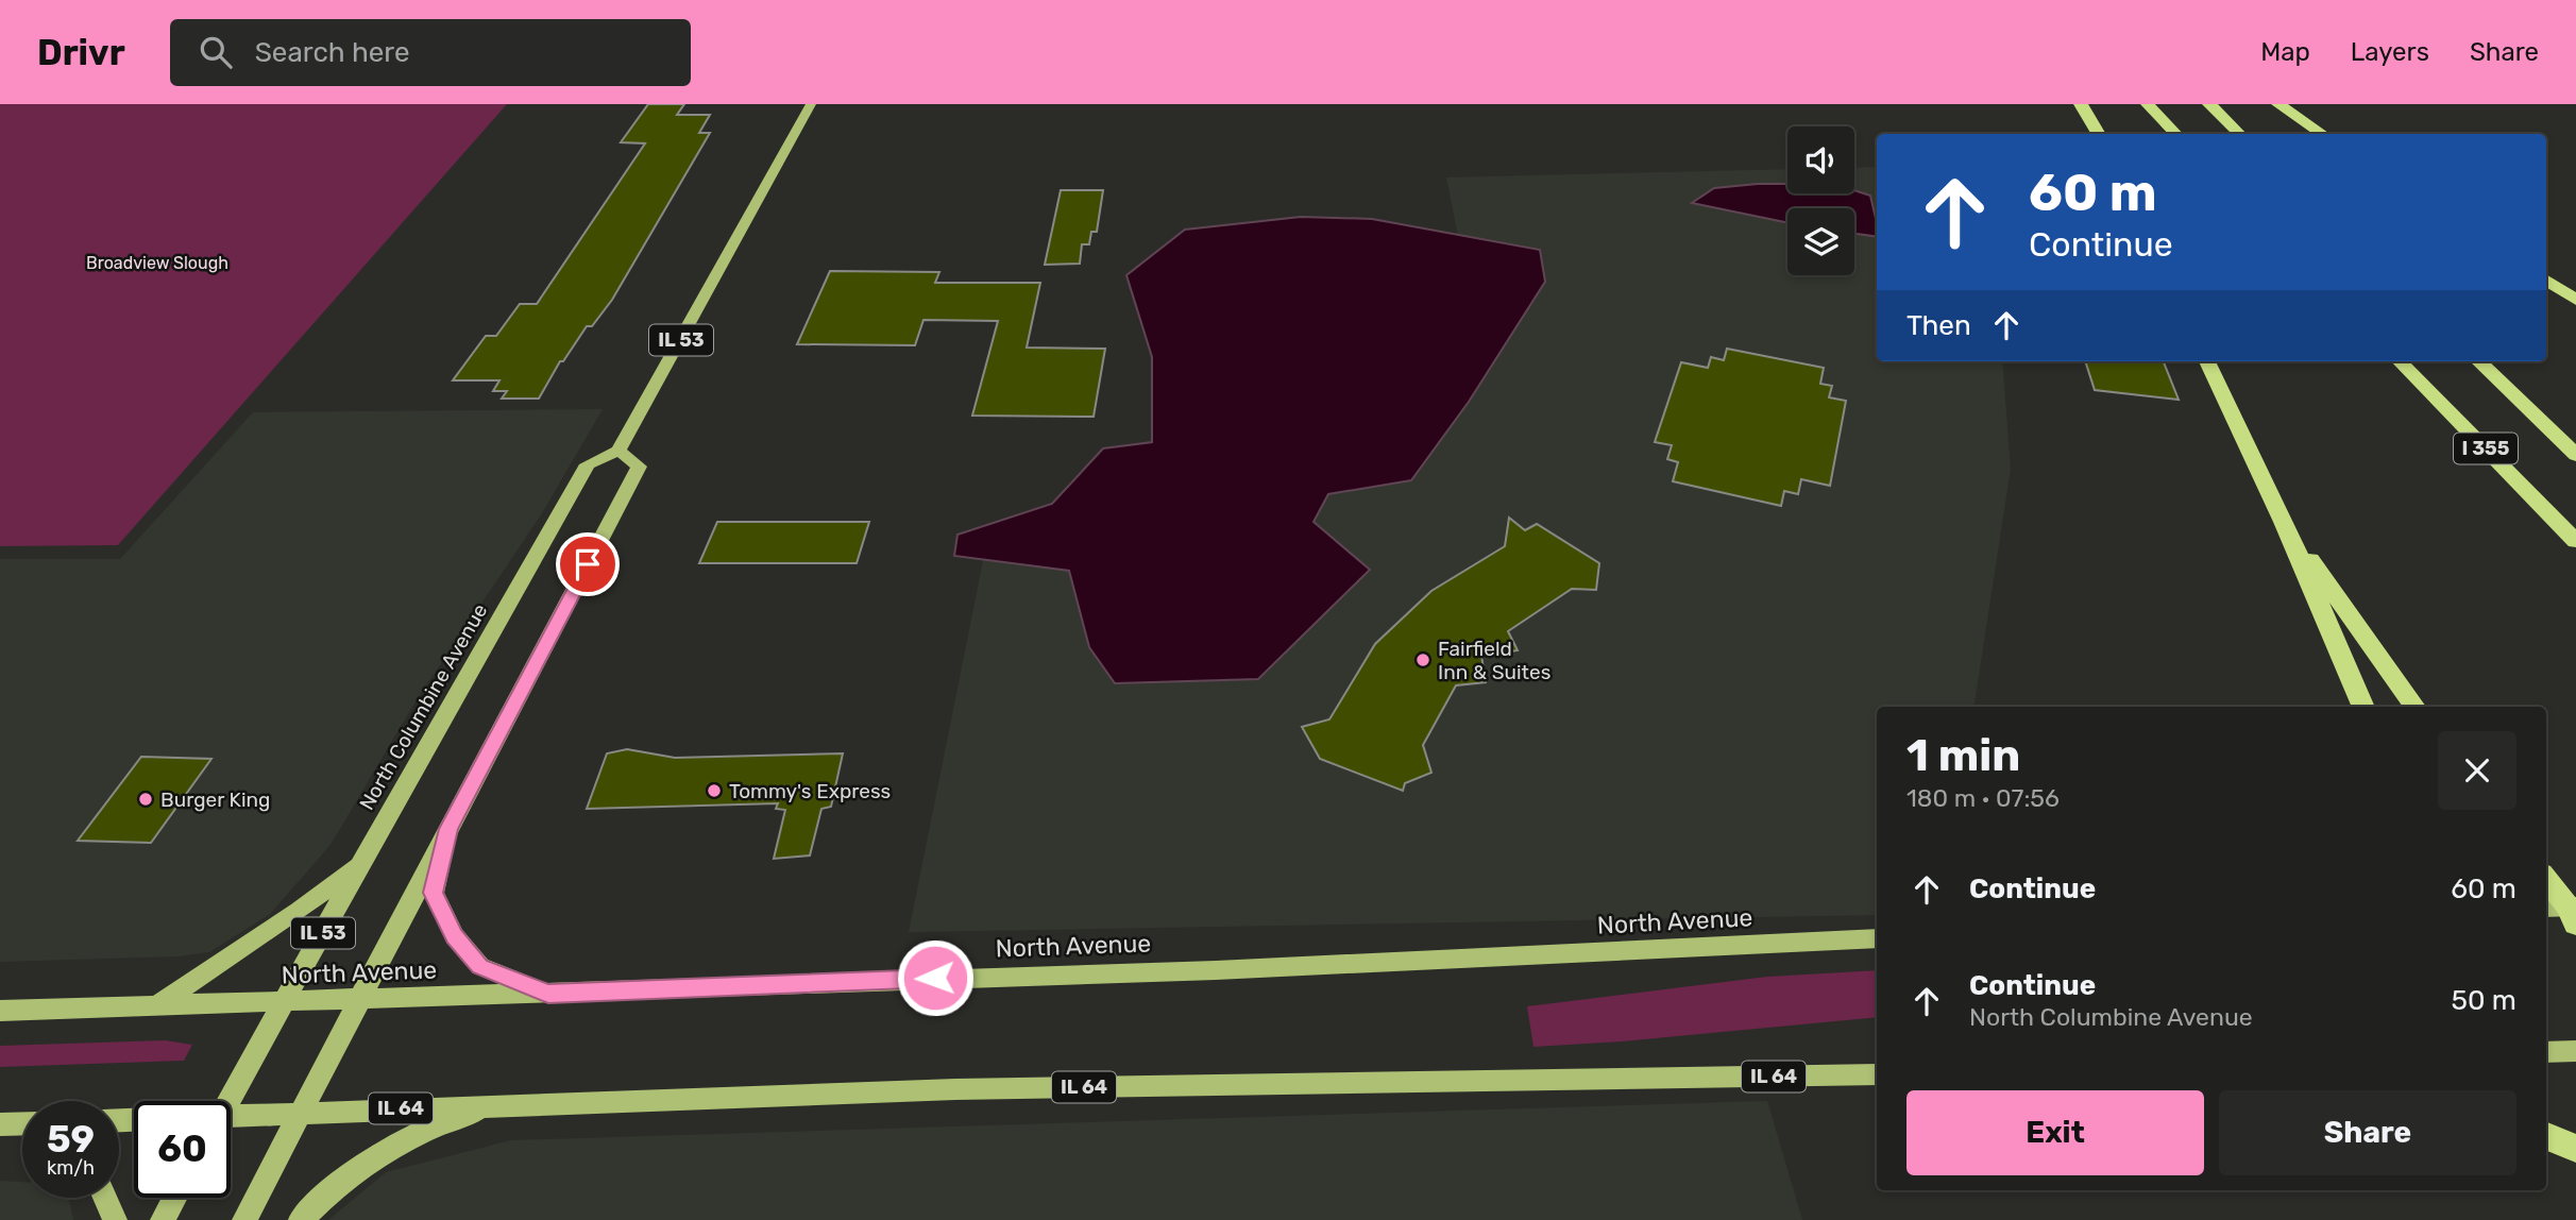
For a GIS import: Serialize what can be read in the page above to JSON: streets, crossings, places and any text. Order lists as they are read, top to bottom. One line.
{"streets":{"highway":["I 355"],"main road":["IL 53","North Columbine Avenue","North Avenue","IL 64"]},"crossings":[["IL 53","North Columbine Avenue"],["IL 53","North Avenue"],["IL 53","IL 64"],["North Columbine Avenue","North Avenue"]],"parks":["Broadview Slough"],"places":["Fairfield Inn & Suites","Tommy's Express","Burger King"],"page":{"header":"Drivr","search":"Search here","nav":["Map","Layers","Share"],"turn":["60 m","Continue"],"then":"Then","heading":["1 min","180 m · 07:56"],"list":[{"name":"Continue","value":"60 m"},{"name":"Continue","note":"North Columbine Avenue","value":"50 m"}],"buttons":["Exit","Share"],"speed":"59 km/h","limit":"60"}}
